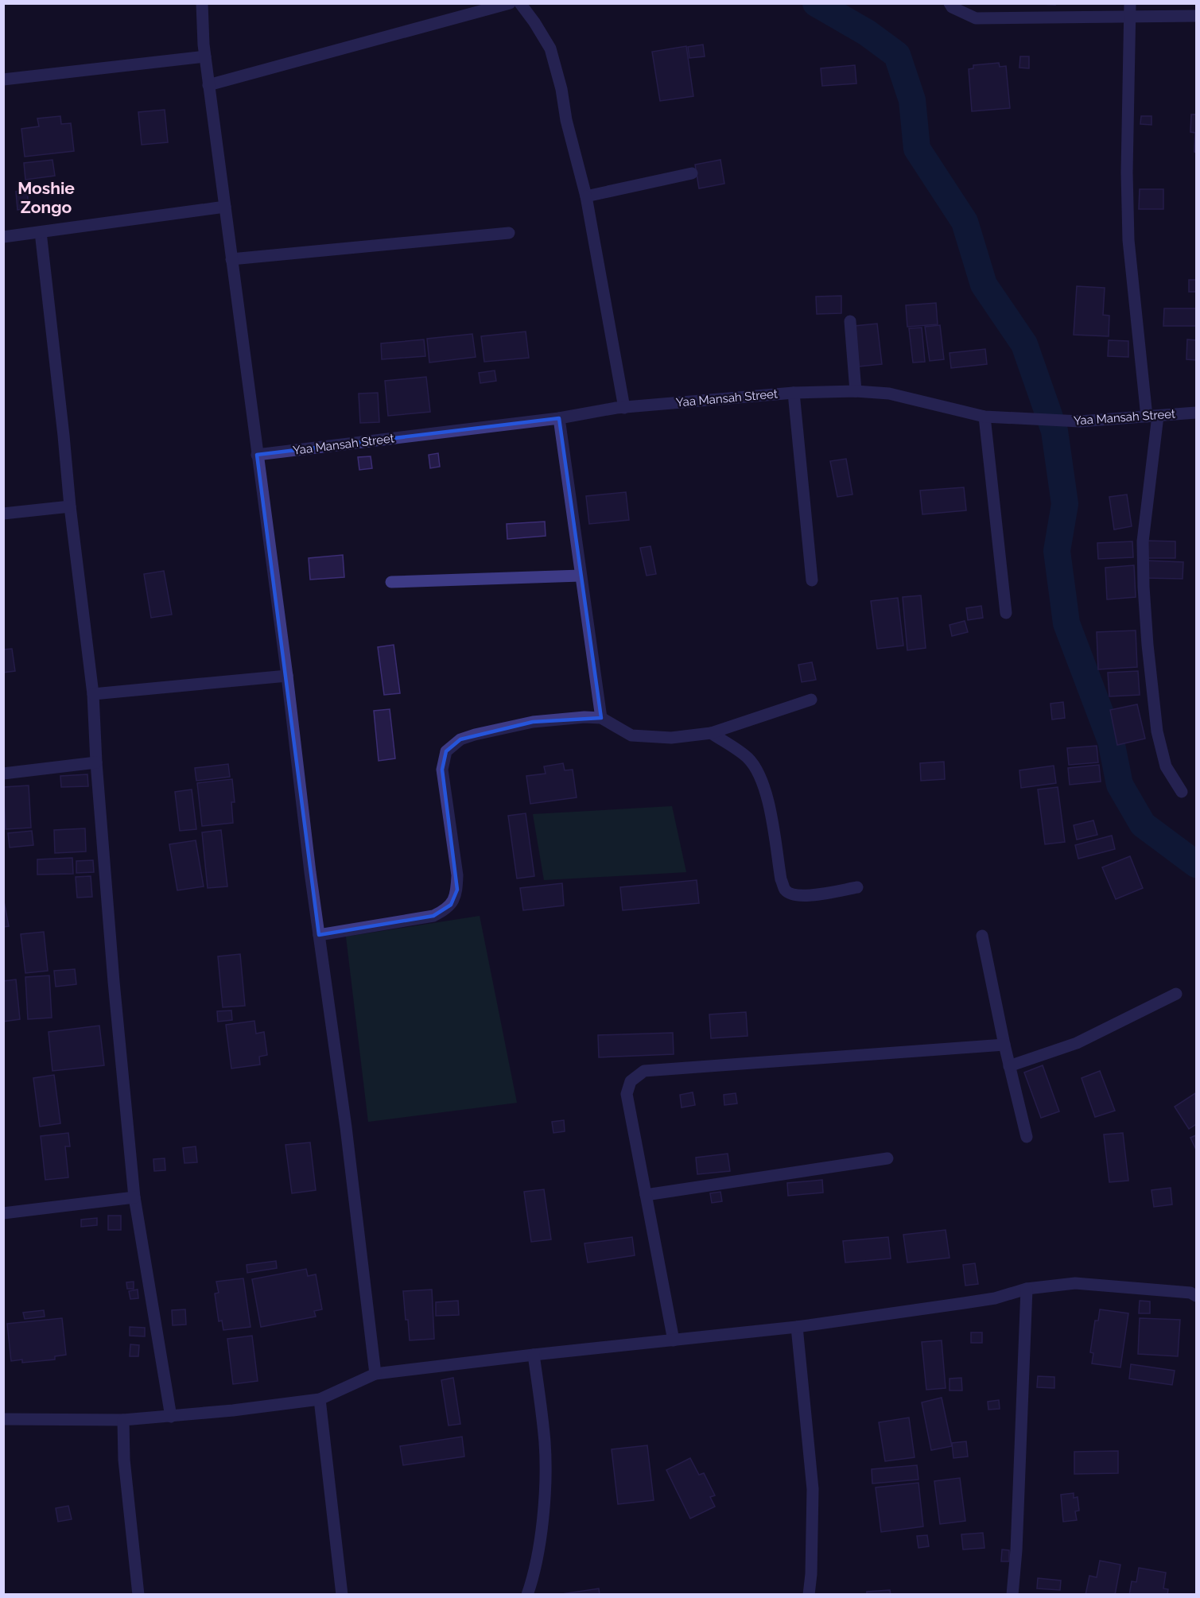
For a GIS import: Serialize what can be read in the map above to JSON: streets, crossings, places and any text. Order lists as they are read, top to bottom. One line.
{"streets":{"street":["Yaa Mansah Street"]},"districts":["Moshie Zongo"]}
